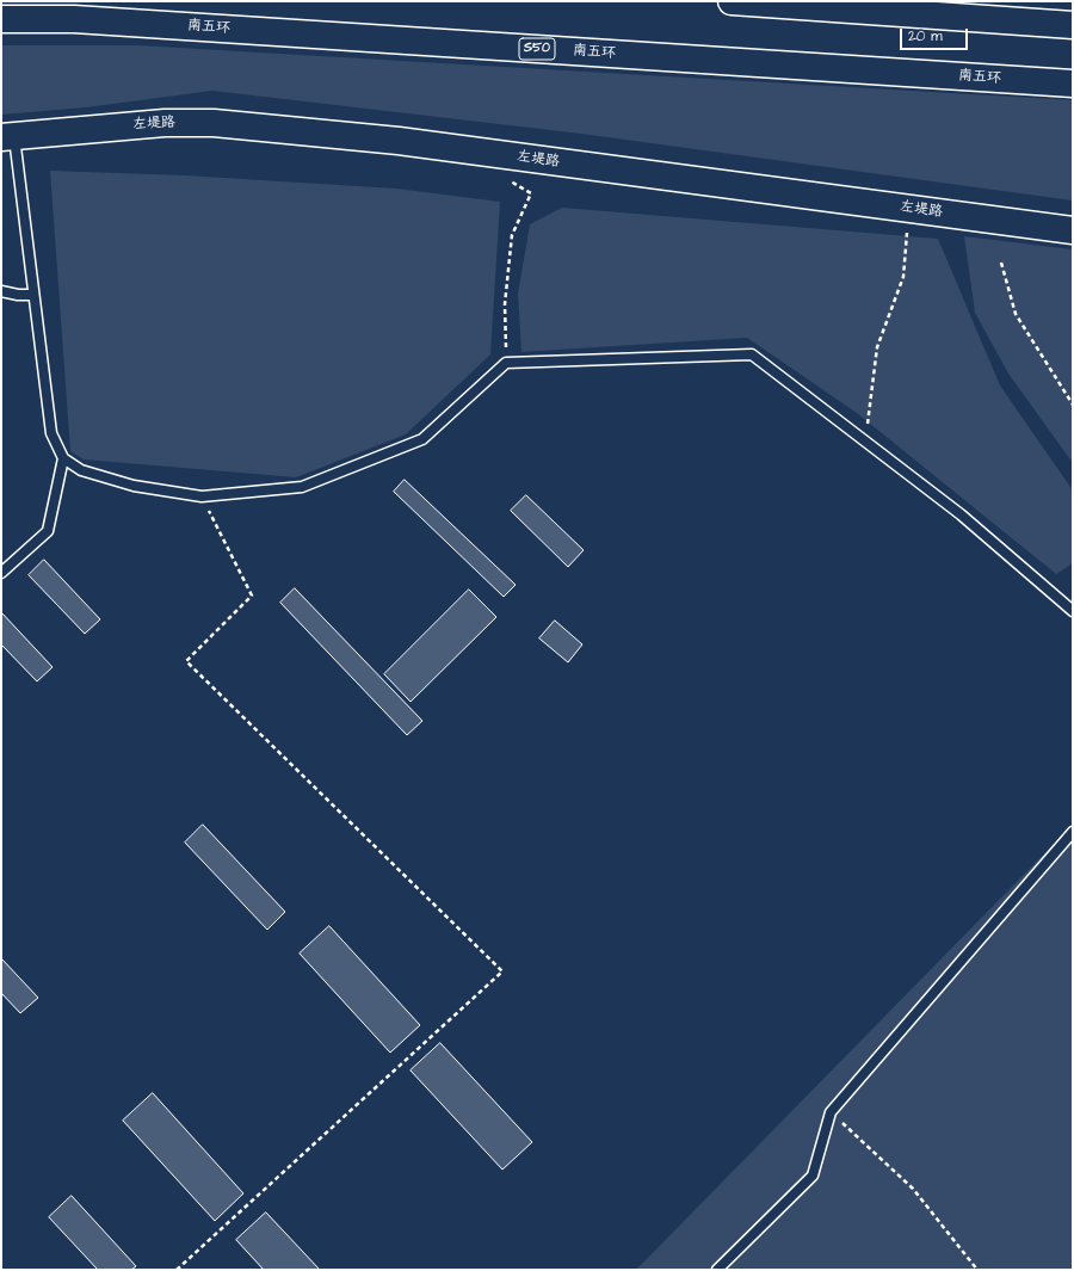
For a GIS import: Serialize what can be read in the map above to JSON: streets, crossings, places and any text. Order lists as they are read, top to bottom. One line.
{"streets":{"main road":["南五环","S50","左堤路"]},"scale_bar":"20 m"}
